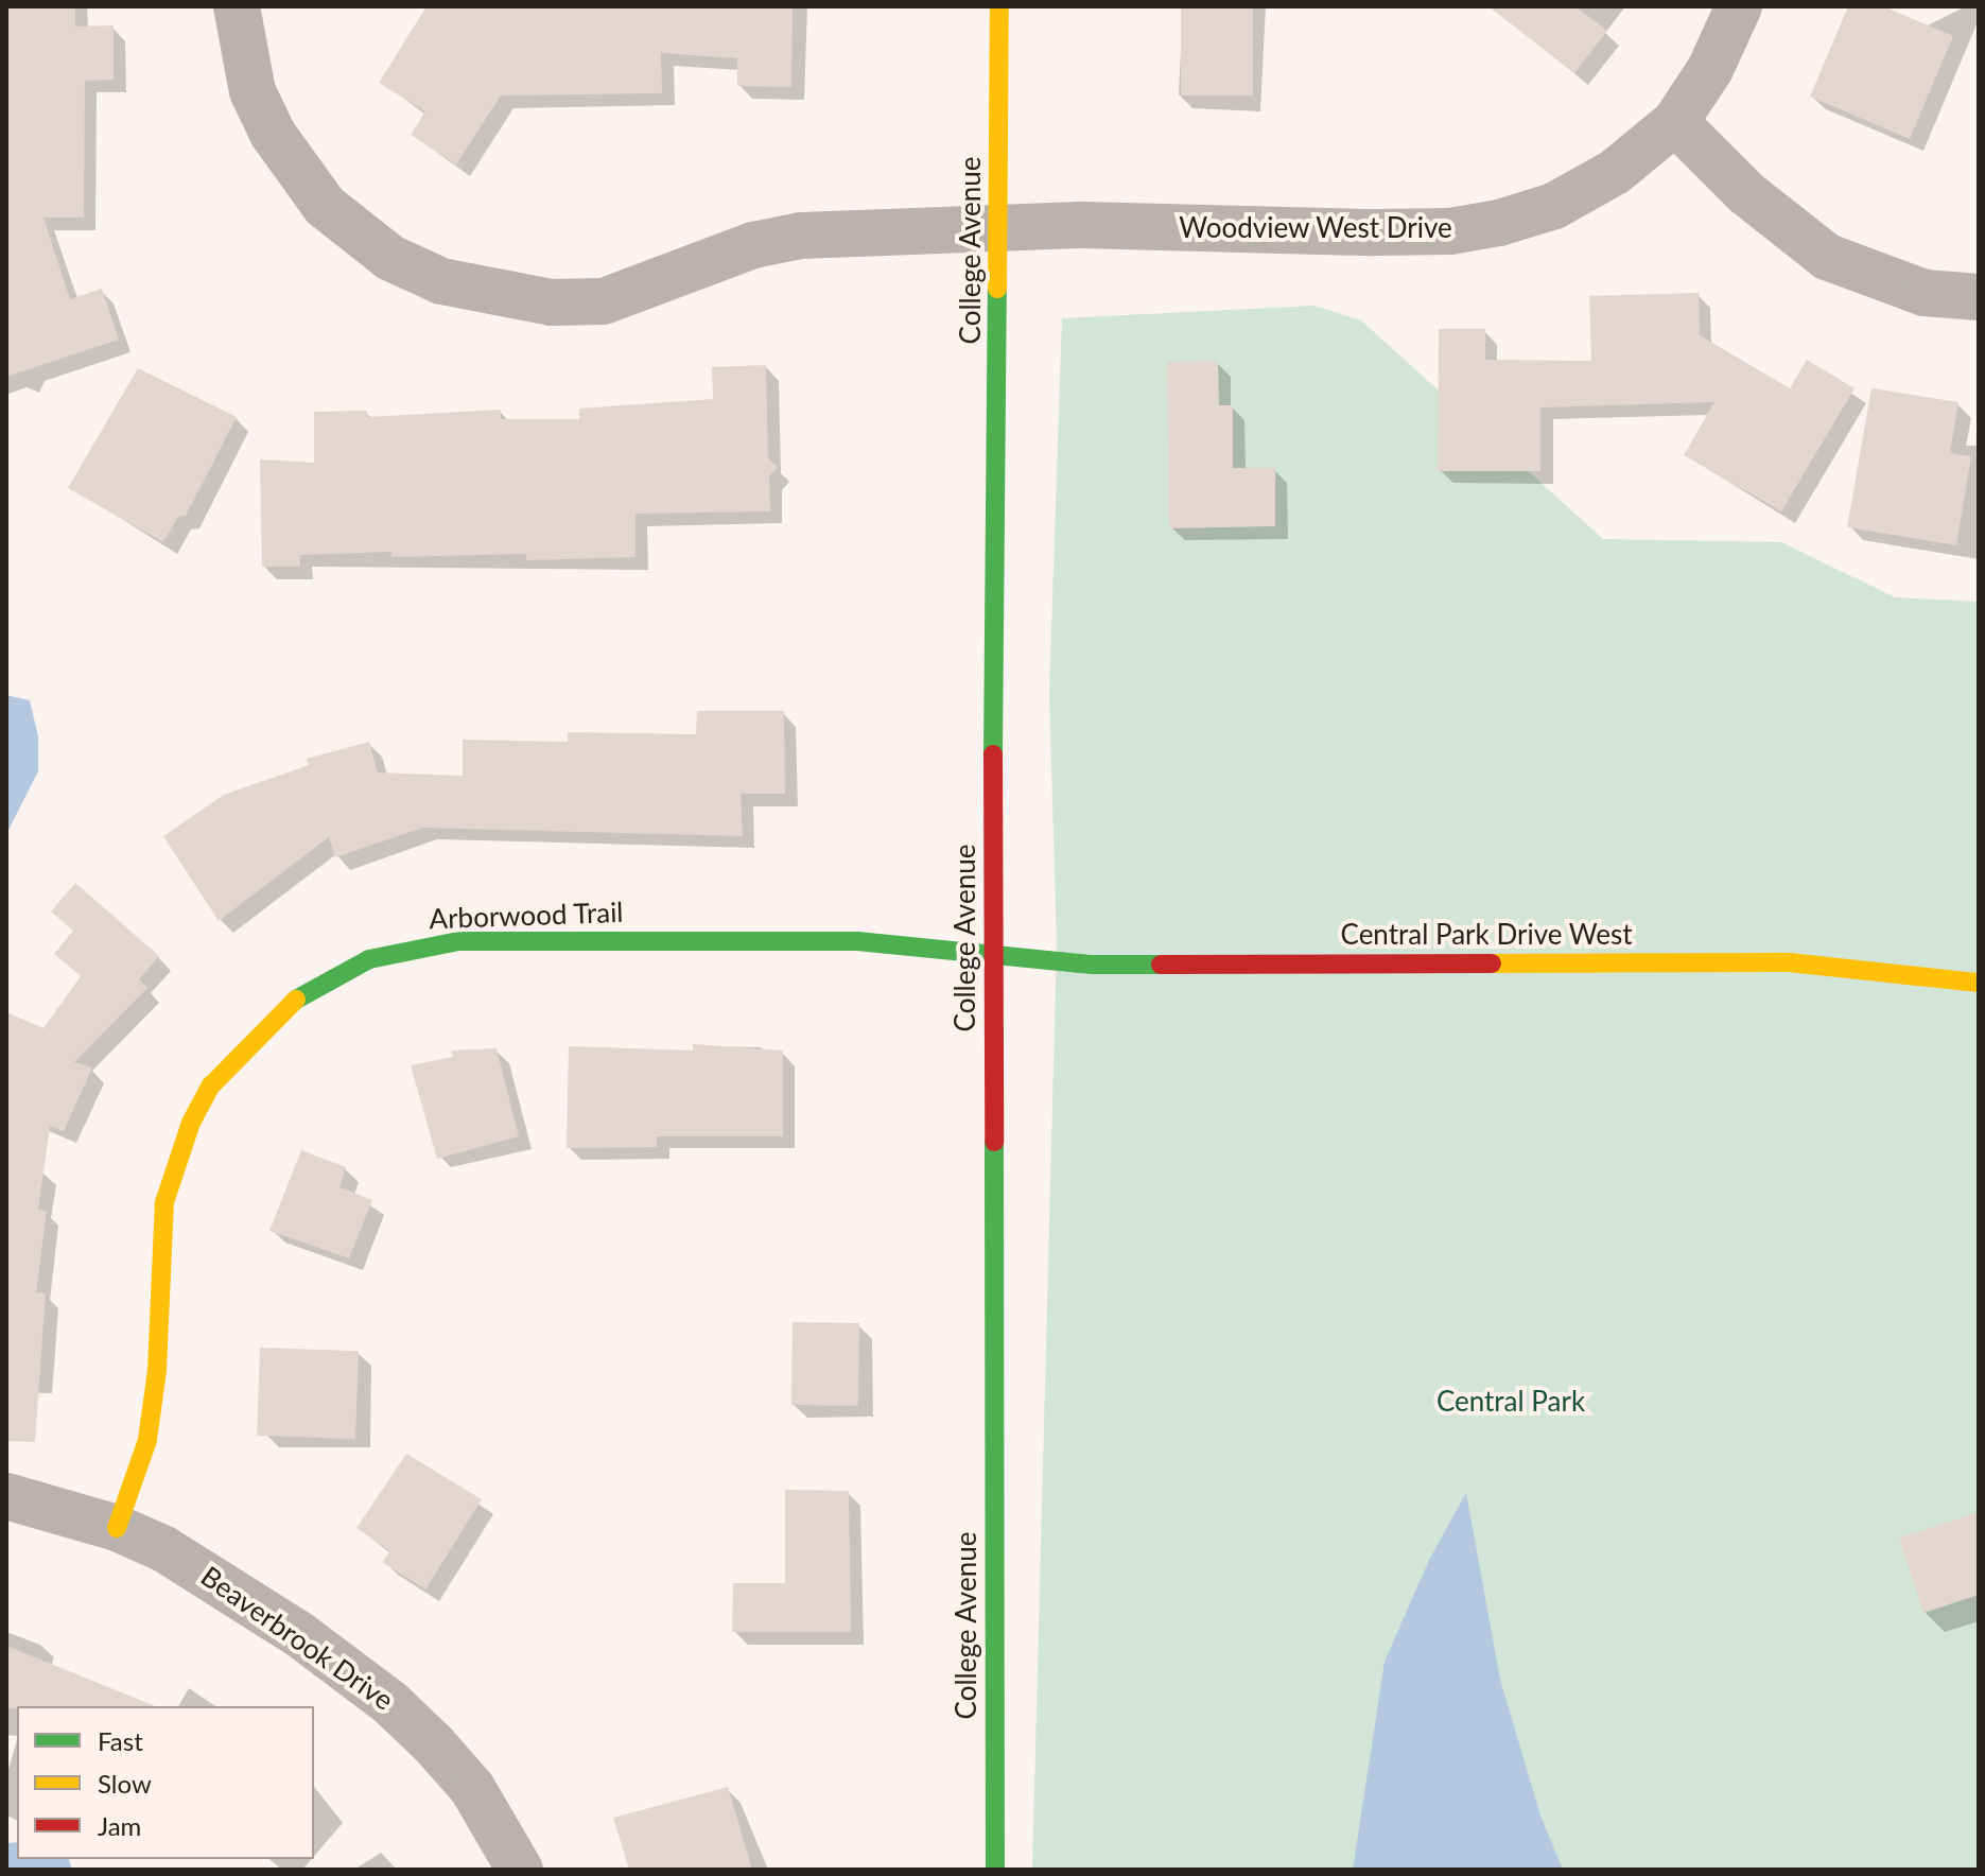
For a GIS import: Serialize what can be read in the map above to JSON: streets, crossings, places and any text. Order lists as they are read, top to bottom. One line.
{"streets":{"street":["Woodview West Drive","College Avenue","Arborwood Trail","Central Park Drive West","Beaverbrook Drive"]},"crossings":[["Woodview West Drive","College Avenue"],["College Avenue","Arborwood Trail"],["College Avenue","Central Park Drive West"],["Arborwood Trail","Central Park Drive West"],["Arborwood Trail","Beaverbrook Drive"]],"parks":["Central Park"],"legend":["Fast","Slow","Jam"]}
